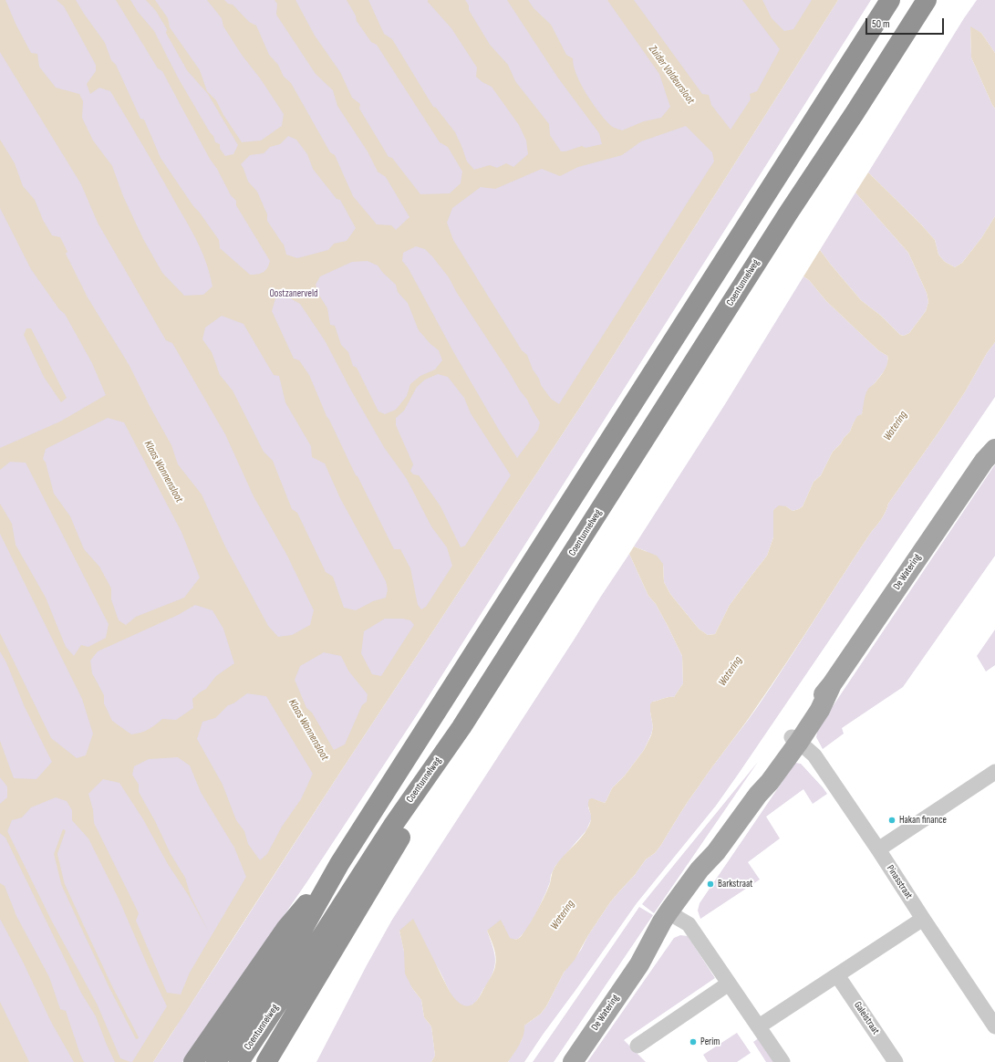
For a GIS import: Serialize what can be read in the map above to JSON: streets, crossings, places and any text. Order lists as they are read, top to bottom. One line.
{"streets":{"highway":["Coentunnelweg"],"main road":["De Watering"],"street":["Pinasstraat","Galeistraat"]},"crossings":[["De Watering","Pinasstraat"]],"water":["Zuider Valdeursloot","Watering","Klaas Wannensloot"],"parks":["Oostzanerveld"],"places":["Hakan finance","Barkstraat","Perim"],"scale_bar":"50 m"}
